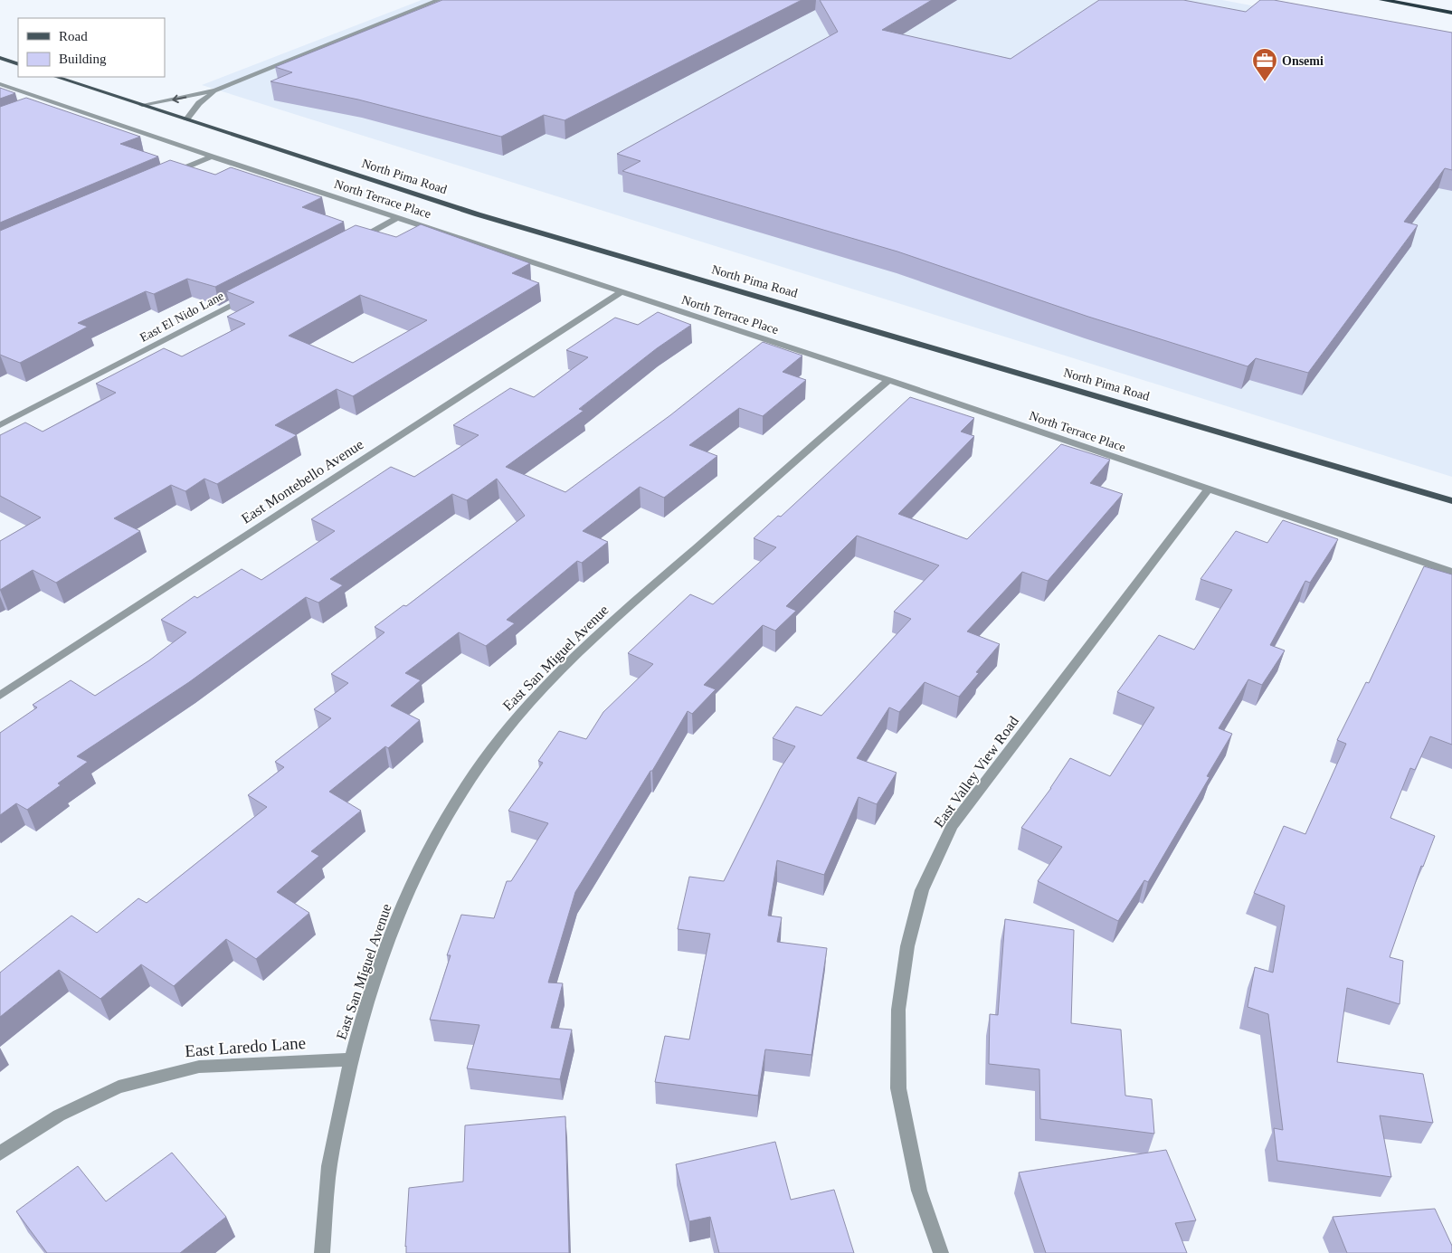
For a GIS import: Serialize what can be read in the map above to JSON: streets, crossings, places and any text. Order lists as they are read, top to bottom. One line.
{"streets":{"main road":["North Pima Road"],"street":["North Terrace Place","East El Nido Lane","East Montebello Avenue","East San Miguel Avenue","East Valley View Road","East Laredo Lane"]},"crossings":[["North Terrace Place","East Montebello Avenue"],["North Terrace Place","East San Miguel Avenue"],["North Terrace Place","East Valley View Road"],["East San Miguel Avenue","East Laredo Lane"]],"places":{"office":["Onsemi"]},"legend":["Road","Building"]}
